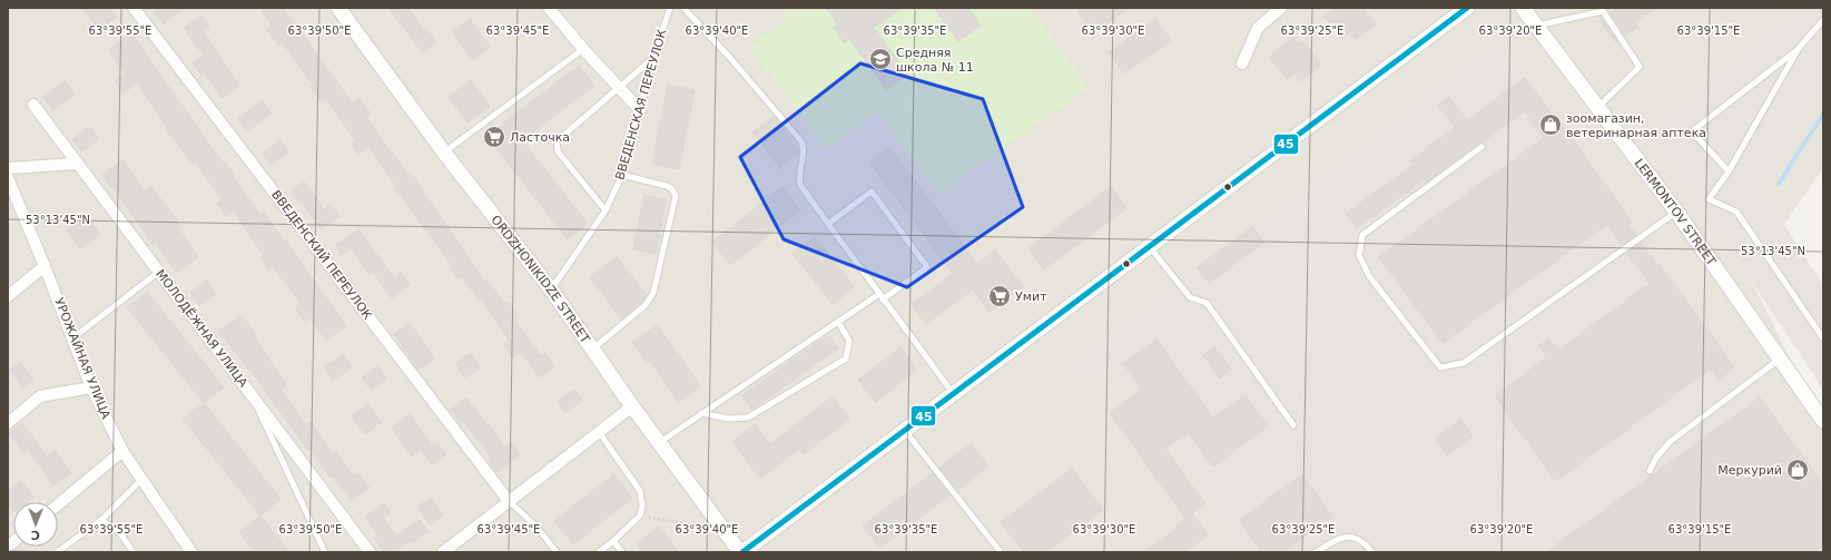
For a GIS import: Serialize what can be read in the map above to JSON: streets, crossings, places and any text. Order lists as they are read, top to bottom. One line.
{"streets":{"street":["LERMONTOV STREET","ВВЕДЕНСКИЙ ПЕРЕУЛОК","ORDZHONIKIDZE STREET","МОЛОДЁЖНАЯ УЛИЦА","УРОЖАЙНАЯ УЛИЦА"],"lane":["ВВЕДЕНСКАЯ ПЕРЕУЛОК"]},"crossings":[["ВВЕДЕНСКАЯ ПЕРЕУЛОК","ORDZHONIKIDZE STREET"]],"places":{"school or university":["Средняя школа № 11"],"shop":["зоомагазин, ветеринарная аптека","Меркурий"],"supermarket":["Ласточка","Умит"]},"lines":["transit line 45"],"north":"bottom","coordinates":["63°39'55\"E","63°39'50\"E","63°39'45\"E","63°39'40\"E","63°39'35\"E","63°39'30\"E","63°39'25\"E","63°39'20\"E","63°39'15\"E","53°13'45\"N"]}
